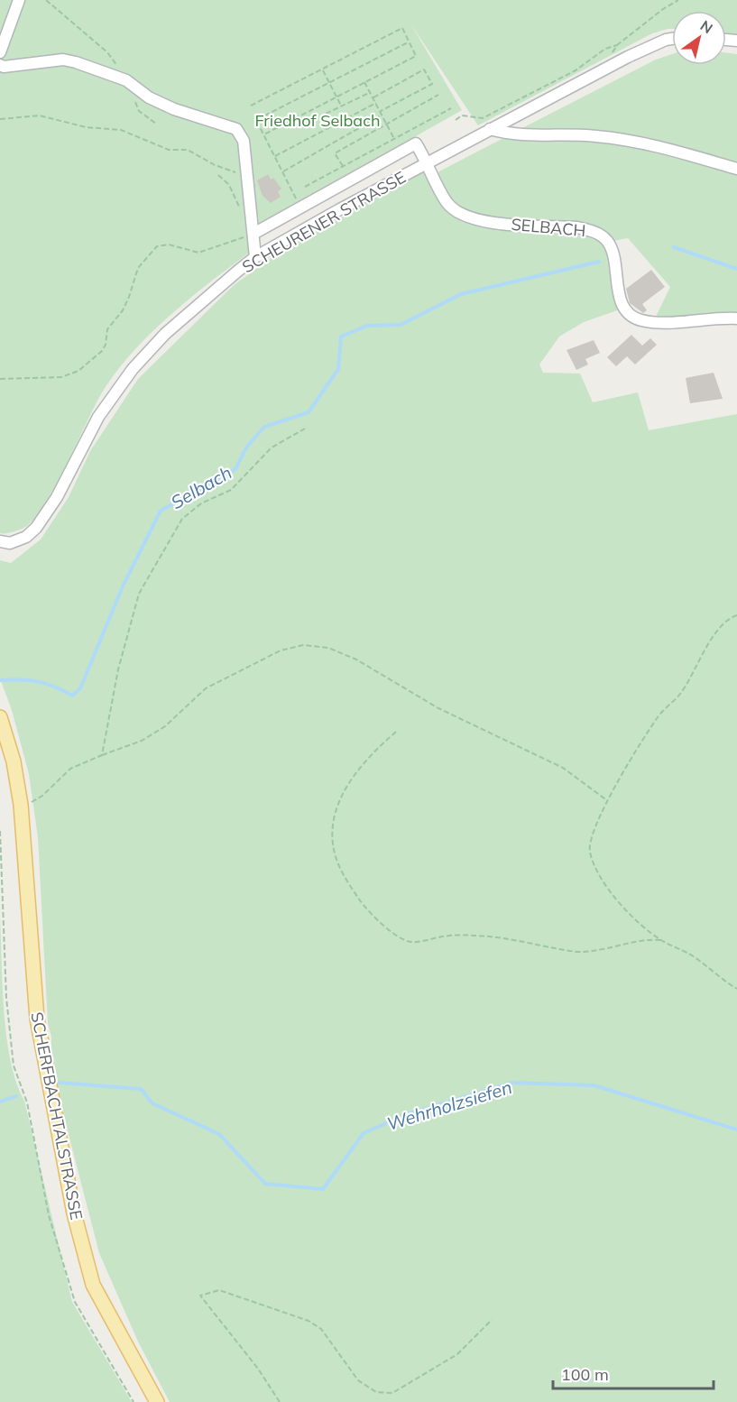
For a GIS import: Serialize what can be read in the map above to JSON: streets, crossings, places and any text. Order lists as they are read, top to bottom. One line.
{"streets":{"main road":["SCHERFBACHTALSTRASSE"],"street":["SCHEURENER STRASSE","SELBACH"]},"crossings":[["SCHEURENER STRASSE","SELBACH"]],"water":["Selbach","Wehrholzsiefen"],"parks":["Friedhof Selbach"],"scale_bar":"100 m","north":"top right"}
